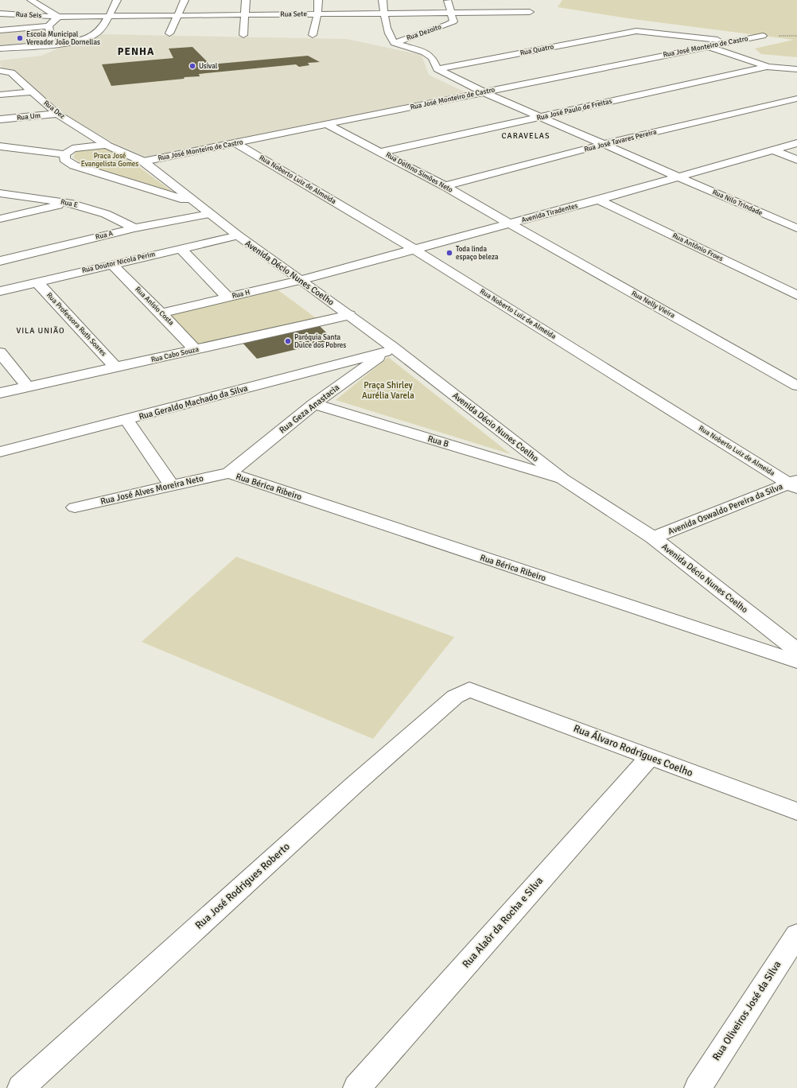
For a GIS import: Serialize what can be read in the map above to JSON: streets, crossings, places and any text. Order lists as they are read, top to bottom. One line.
{"streets":{"street":["Rua Sete","Rua Seis","Rua Dezoito","Rua José Monteiro de Castro","Rua Quatro","Rua Dez","Rua José Paulo de Freitas","Rua Um","Rua José Tavares Pereira","Rua Delfino Simões Neto","Rua Noberto Luiz de Almeida","Rua Nilo Trindade","Rua E","Avenida Tiradentes","Rua A","Rua Antônio Froes","Rua Doutor Nicola Perim","Avenida Décio Nunes Coelho","Rua H","Rua Nelly Vieira","Rua Anísio Costa","Rua Professora Ruth Soares","Rua Cabo Souza","Rua Geraldo Machado da Silva","Rua Geza Anastacia","Rua B","Rua Bérica Ribeiro","Rua José Alves Moreira Neto","Avenida Oswaldo Pereira da Silva","Rua Álvaro Rodrigues Coelho","Rua José Rodrigues Roberto","Rua Alaôr da Rocha e Silva","Rua Oliveiros José da Silva"]},"crossings":[["Rua Sete","Rua Seis"],["Rua Sete","Rua Dezoito"],["Rua José Monteiro de Castro","Rua Quatro"],["Rua José Monteiro de Castro","Rua Delfino Simões Neto"],["Rua José Monteiro de Castro","Rua Noberto Luiz de Almeida"],["Rua José Monteiro de Castro","Rua Nilo Trindade"],["Rua Quatro","Rua Nilo Trindade"],["Rua Dez","Rua Um"],["Rua José Paulo de Freitas","Rua Delfino Simões Neto"],["Rua José Paulo de Freitas","Rua Nilo Trindade"],["Rua José Tavares Pereira","Rua Delfino Simões Neto"],["Rua José Tavares Pereira","Rua Nilo Trindade"],["Rua Delfino Simões Neto","Avenida Tiradentes"],["Rua Delfino Simões Neto","Rua Nelly Vieira"],["Rua Noberto Luiz de Almeida","Avenida Tiradentes"],["Rua Noberto Luiz de Almeida","Avenida Oswaldo Pereira da Silva"],["Rua Nilo Trindade","Avenida Tiradentes"],["Rua E","Rua A"],["Avenida Tiradentes","Rua Antônio Froes"],["Avenida Tiradentes","Avenida Décio Nunes Coelho"],["Avenida Tiradentes","Rua H"],["Avenida Tiradentes","Rua Nelly Vieira"],["Rua A","Avenida Décio Nunes Coelho"],["Rua Doutor Nicola Perim","Avenida Décio Nunes Coelho"],["Rua Doutor Nicola Perim","Rua H"],["Rua Doutor Nicola Perim","Rua Anísio Costa"],["Rua Doutor Nicola Perim","Rua Professora Ruth Soares"],["Avenida Décio Nunes Coelho","Rua H"],["Avenida Décio Nunes Coelho","Rua Cabo Souza"],["Avenida Décio Nunes Coelho","Rua Geraldo Machado da Silva"],["Avenida Décio Nunes Coelho","Rua Geza Anastacia"],["Avenida Décio Nunes Coelho","Rua B"],["Avenida Décio Nunes Coelho","Avenida Oswaldo Pereira da Silva"],["Rua Anísio Costa","Rua Cabo Souza"],["Rua Professora Ruth Soares","Rua Cabo Souza"],["Rua Geraldo Machado da Silva","Rua Geza Anastacia"],["Rua Geza Anastacia","Rua B"],["Rua Geza Anastacia","Rua Bérica Ribeiro"],["Rua Geza Anastacia","Rua José Alves Moreira Neto"],["Rua Bérica Ribeiro","Rua José Alves Moreira Neto"],["Rua Álvaro Rodrigues Coelho","Rua José Rodrigues Roberto"],["Rua Álvaro Rodrigues Coelho","Rua Alaôr da Rocha e Silva"]],"districts":["PENHA","CARAVELAS","VILA UNIÃO"],"parks":["Praça José Evangelista Gomes","Praça Shirley Aurélia Varela"],"places":["Escola Municipal Vereador João Dornellas","Usival","Toda linda espaço beleza","Paróquia Santa Dulce dos Pobres"]}
